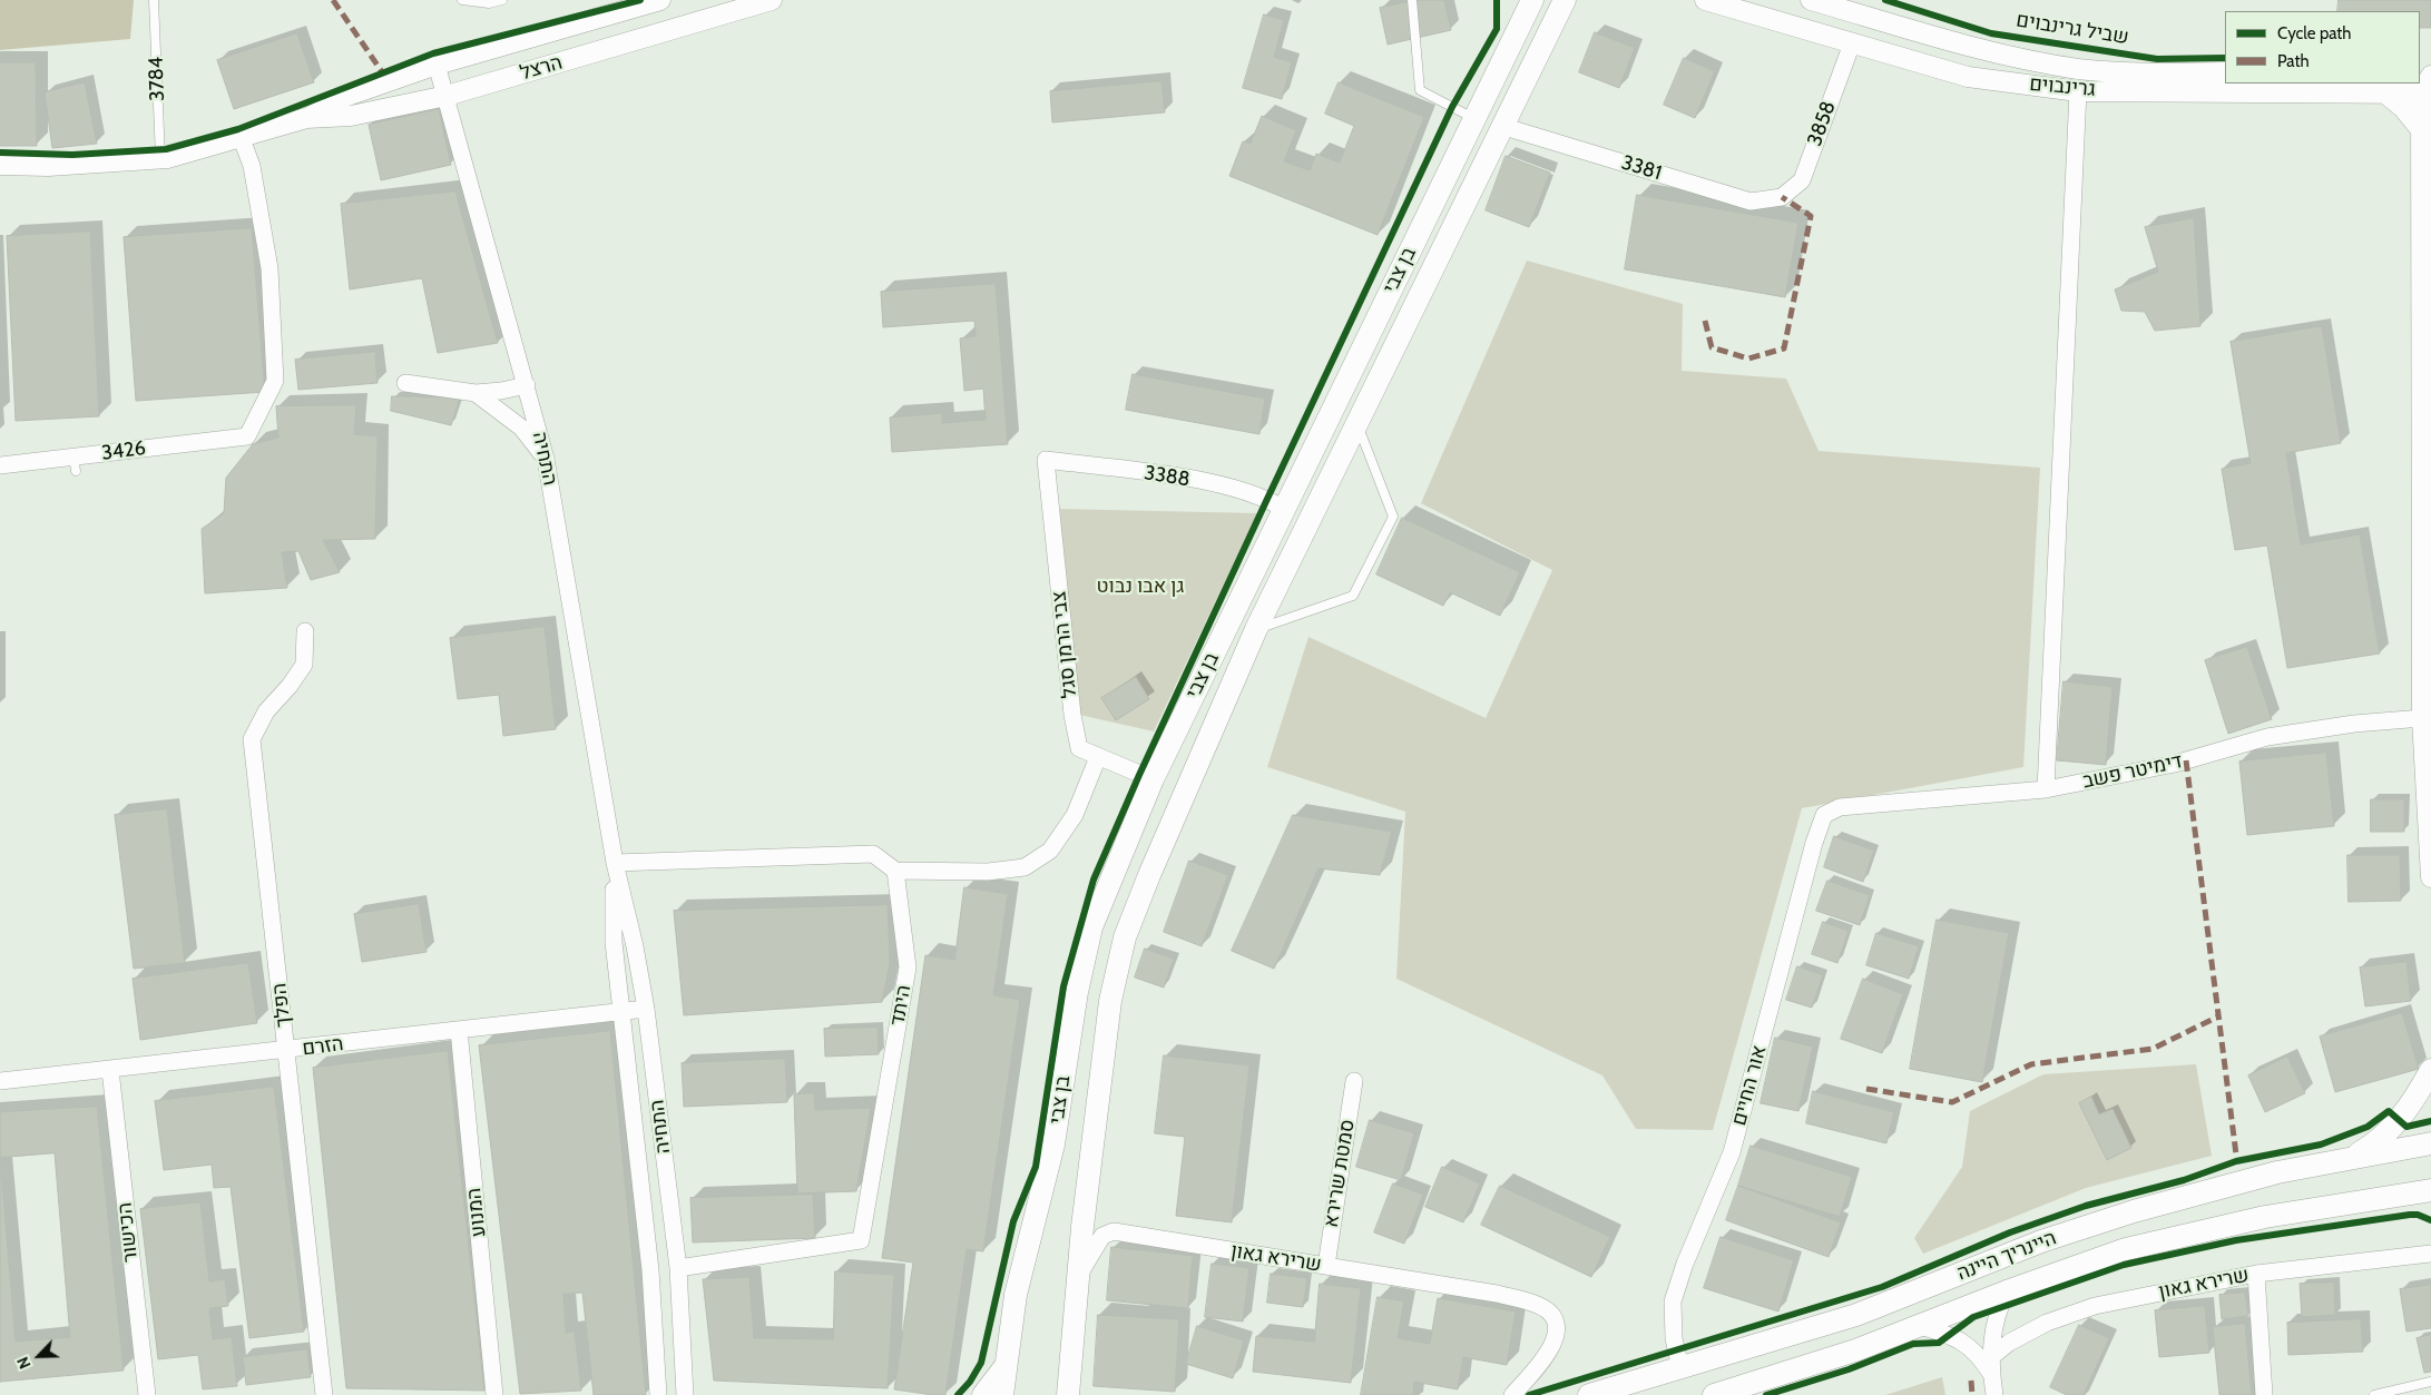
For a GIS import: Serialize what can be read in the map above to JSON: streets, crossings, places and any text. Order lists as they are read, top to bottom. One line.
{"streets":{"main road":["בן צבי","היינריך היינה"],"street":["הרצל","גרינבוים","3858","3381","3426","התחיה","3388","צבי הרמן סגל","דימיטר פשב","הפלך","היתד","הזרם","אור החיים","סמטת שרירא","המנוע","הכישור","שרירא גאון"],"lane":["3784"],"cycle path":["שביל גרינבוים"]},"crossings":[["הרצל","3784"],["הרצל","3426"],["הרצל","התחיה"],["גרינבוים","3858"],["3858","3381"],["3381","בן צבי"],["בן צבי","3388"],["בן צבי","צבי הרמן סגל"],["בן צבי","שרירא גאון"],["התחיה","היתד"],["התחיה","הזרם"],["3388","צבי הרמן סגל"],["דימיטר פשב","אור החיים"],["הפלך","הזרם"],["הזרם","המנוע"],["הזרם","הכישור"],["אור החיים","היינריך היינה"],["סמטת שרירא","שרירא גאון"]],"parks":["גן אבו נבוט"],"legend":["Cycle path","Path"],"north":"bottom left"}
